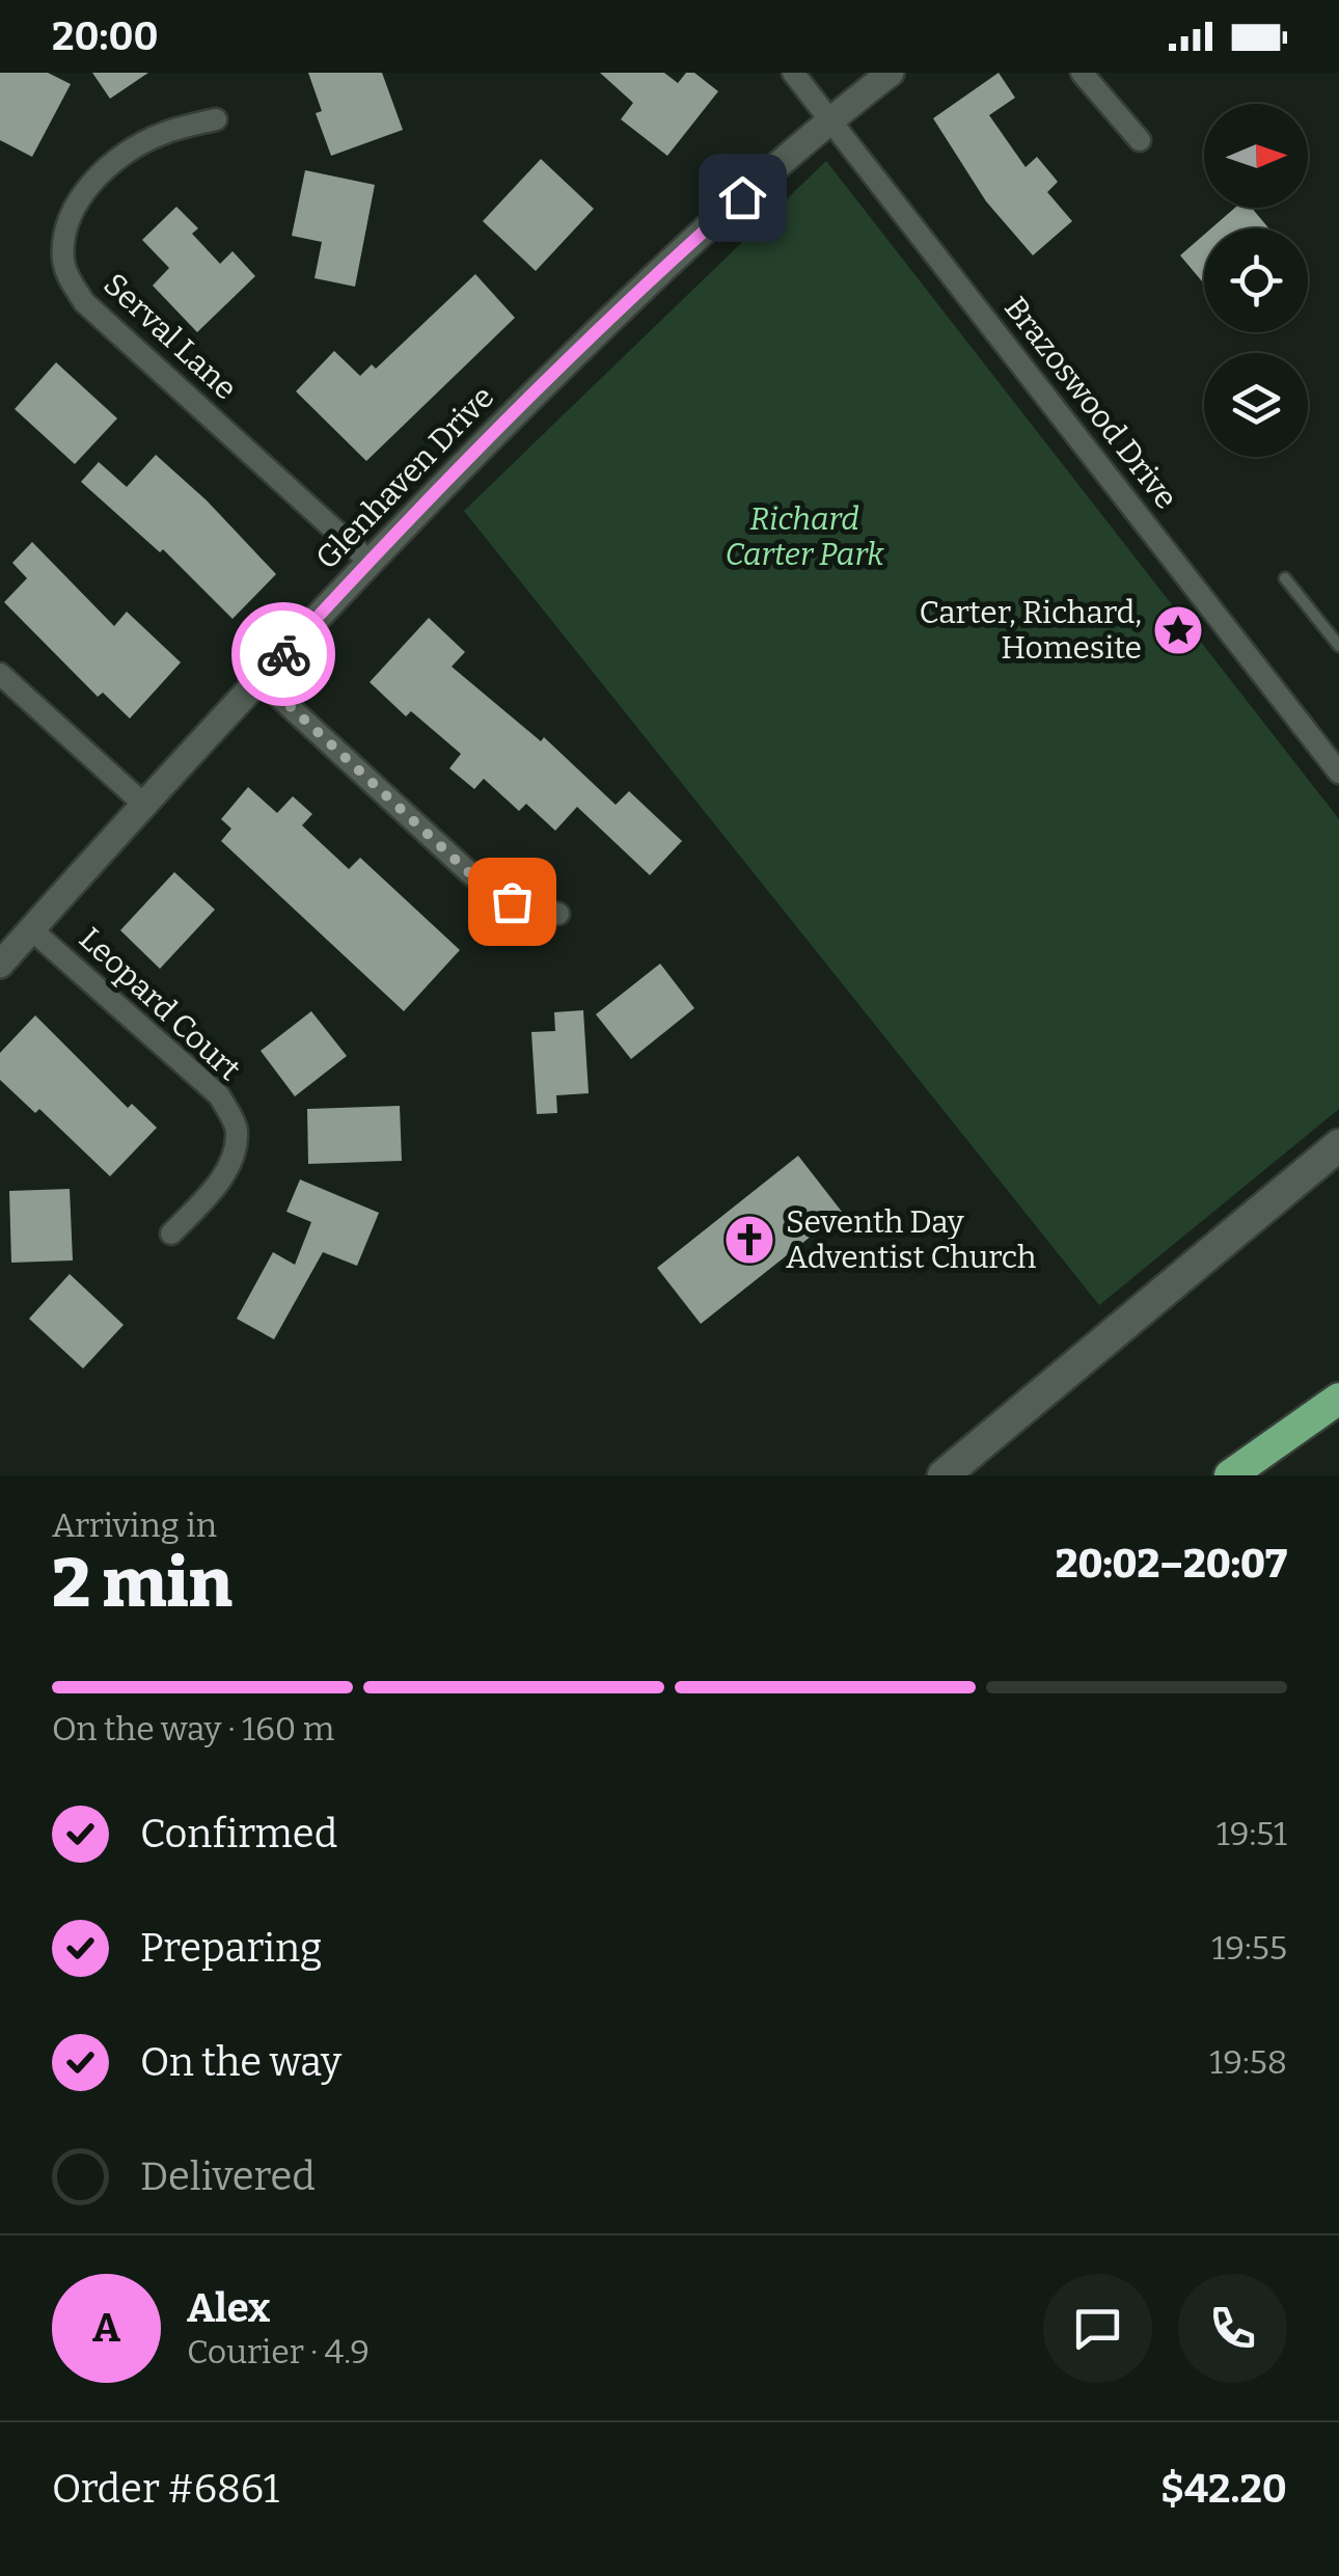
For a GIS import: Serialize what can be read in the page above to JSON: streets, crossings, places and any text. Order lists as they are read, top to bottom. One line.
{"streets":{"street":["Serval Lane","Brazoswood Drive","Glenhaven Drive","Leopard Court"]},"crossings":[["Serval Lane","Glenhaven Drive"],["Brazoswood Drive","Glenhaven Drive"],["Glenhaven Drive","Leopard Court"]],"parks":["Richard Carter Park"],"places":{"place":["Carter, Richard, Homesite"],"church":["Seventh Day Adventist Church"]},"north":"right","page":{"status":"20:00","heading":["2 min","Arriving in","20:02–20:07"],"panel":["Alex","Courier · 4.9","Order #6861","$42.20"],"bar":"On the way · 160 m","list":[["Confirmed","19:51"],["Preparing","19:55"],["On the way","19:58"],"Delivered"],"round":"A"}}
